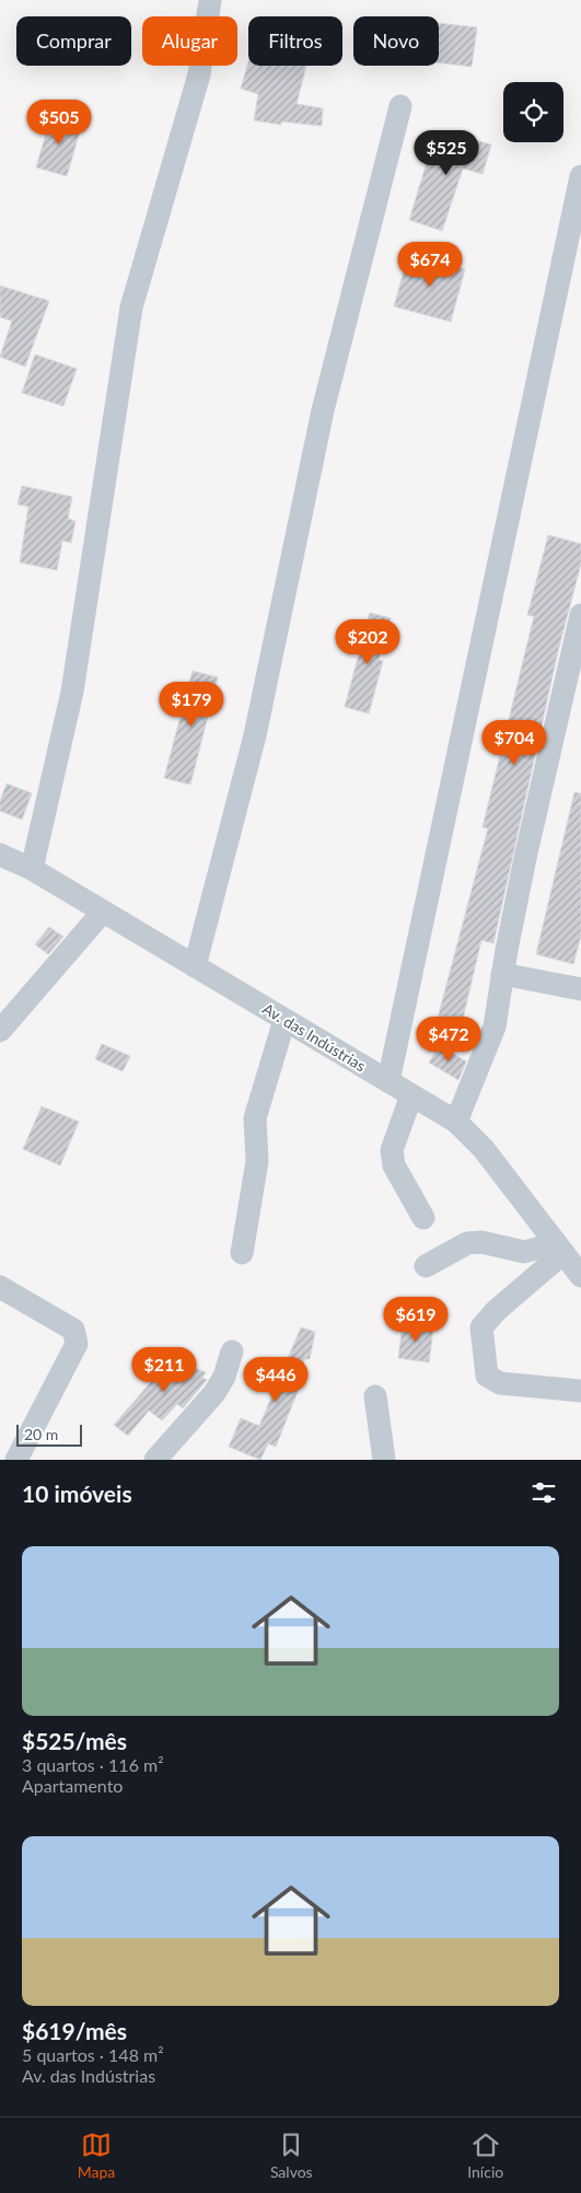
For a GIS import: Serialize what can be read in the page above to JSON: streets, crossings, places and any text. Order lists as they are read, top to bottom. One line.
{"streets":{"street":["Av. das Indústrias"]},"scale_bar":"20 m","page":{"chip":["Comprar","Alugar","Filtros","Novo"],"price":["$505","$525","$674","$202","$179","$704","$472","$619","$211","$446"],"scale":"20 m","heading":"10 imóveis","list":[{"name":"$525/mês","note":"3 quartos · 116 m² · Apartamento"},{"name":"$619/mês","note":"5 quartos · 148 m² · Av. das Indústrias"}],"tabs":["Mapa","Salvos","Início"]}}
